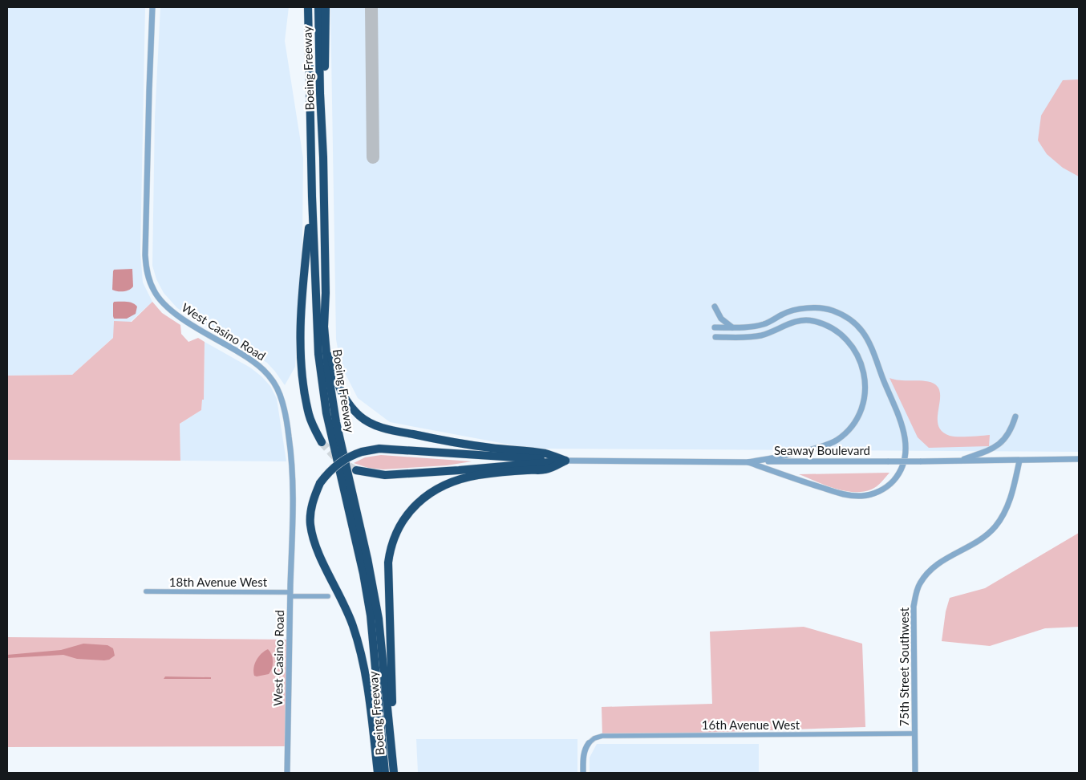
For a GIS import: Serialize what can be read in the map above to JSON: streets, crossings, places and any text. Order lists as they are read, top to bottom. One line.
{"streets":{"highway":["Boeing Freeway"],"street":["West Casino Road","Seaway Boulevard","18th Avenue West","75th Street Southwest","16th Avenue West"]},"crossings":[["West Casino Road","18th Avenue West"],["Seaway Boulevard","75th Street Southwest"],["75th Street Southwest","16th Avenue West"]]}
